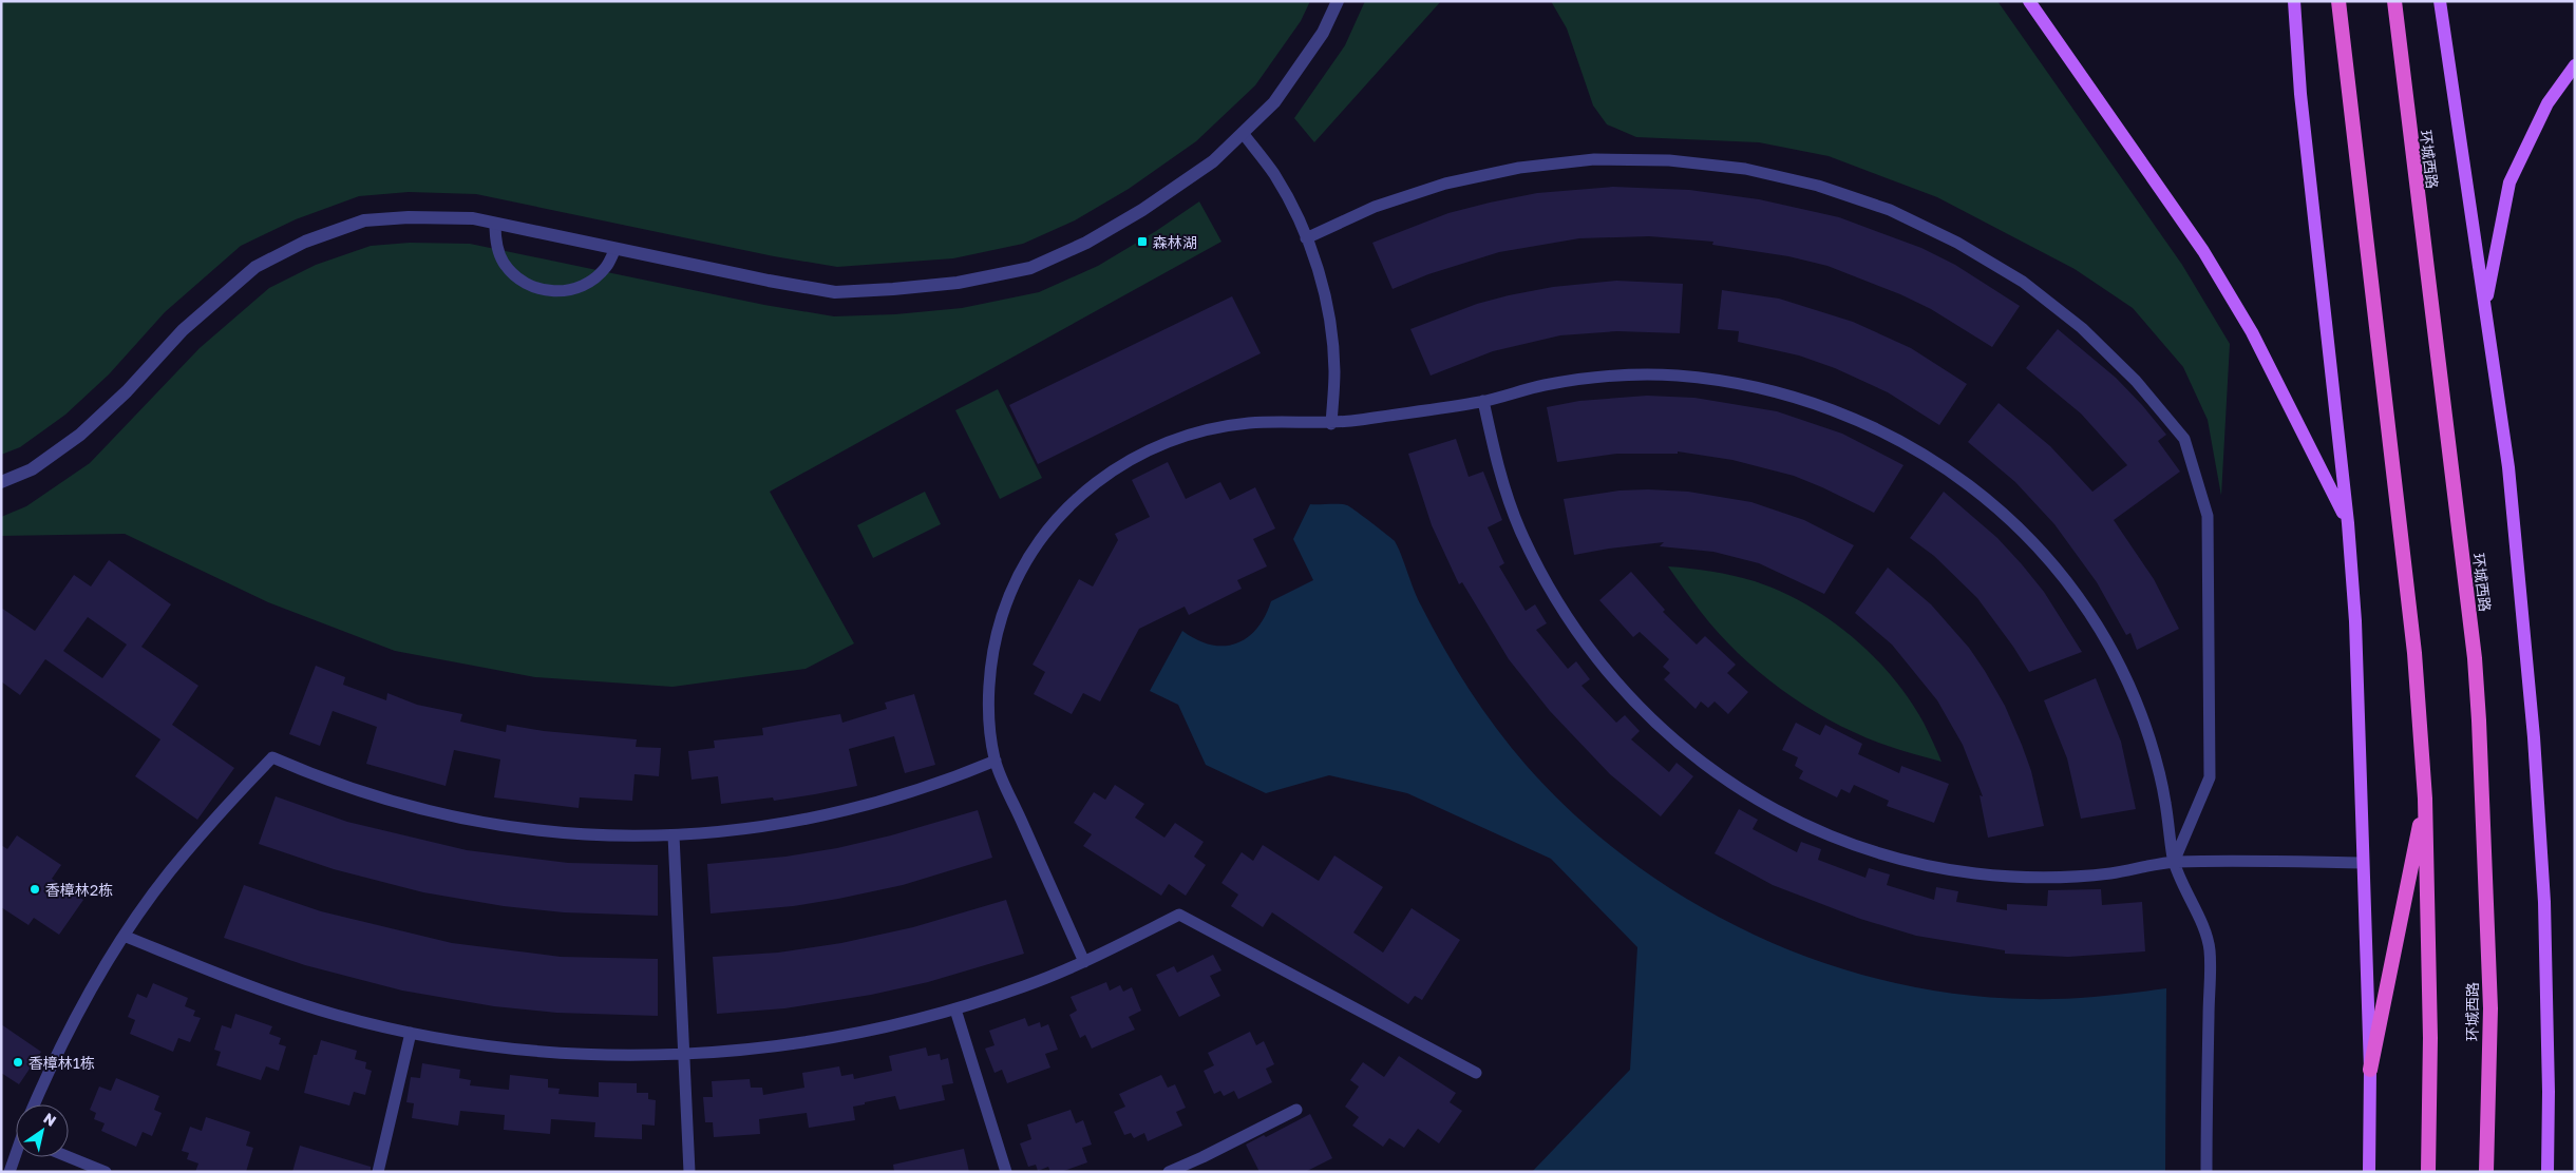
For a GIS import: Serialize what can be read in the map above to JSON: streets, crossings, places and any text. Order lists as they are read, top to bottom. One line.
{"streets":{"highway":["环城西路"]},"places":{"transit":["森林湖"],"other":["香樟林2栋","香樟林1栋"]},"north":"top right"}
